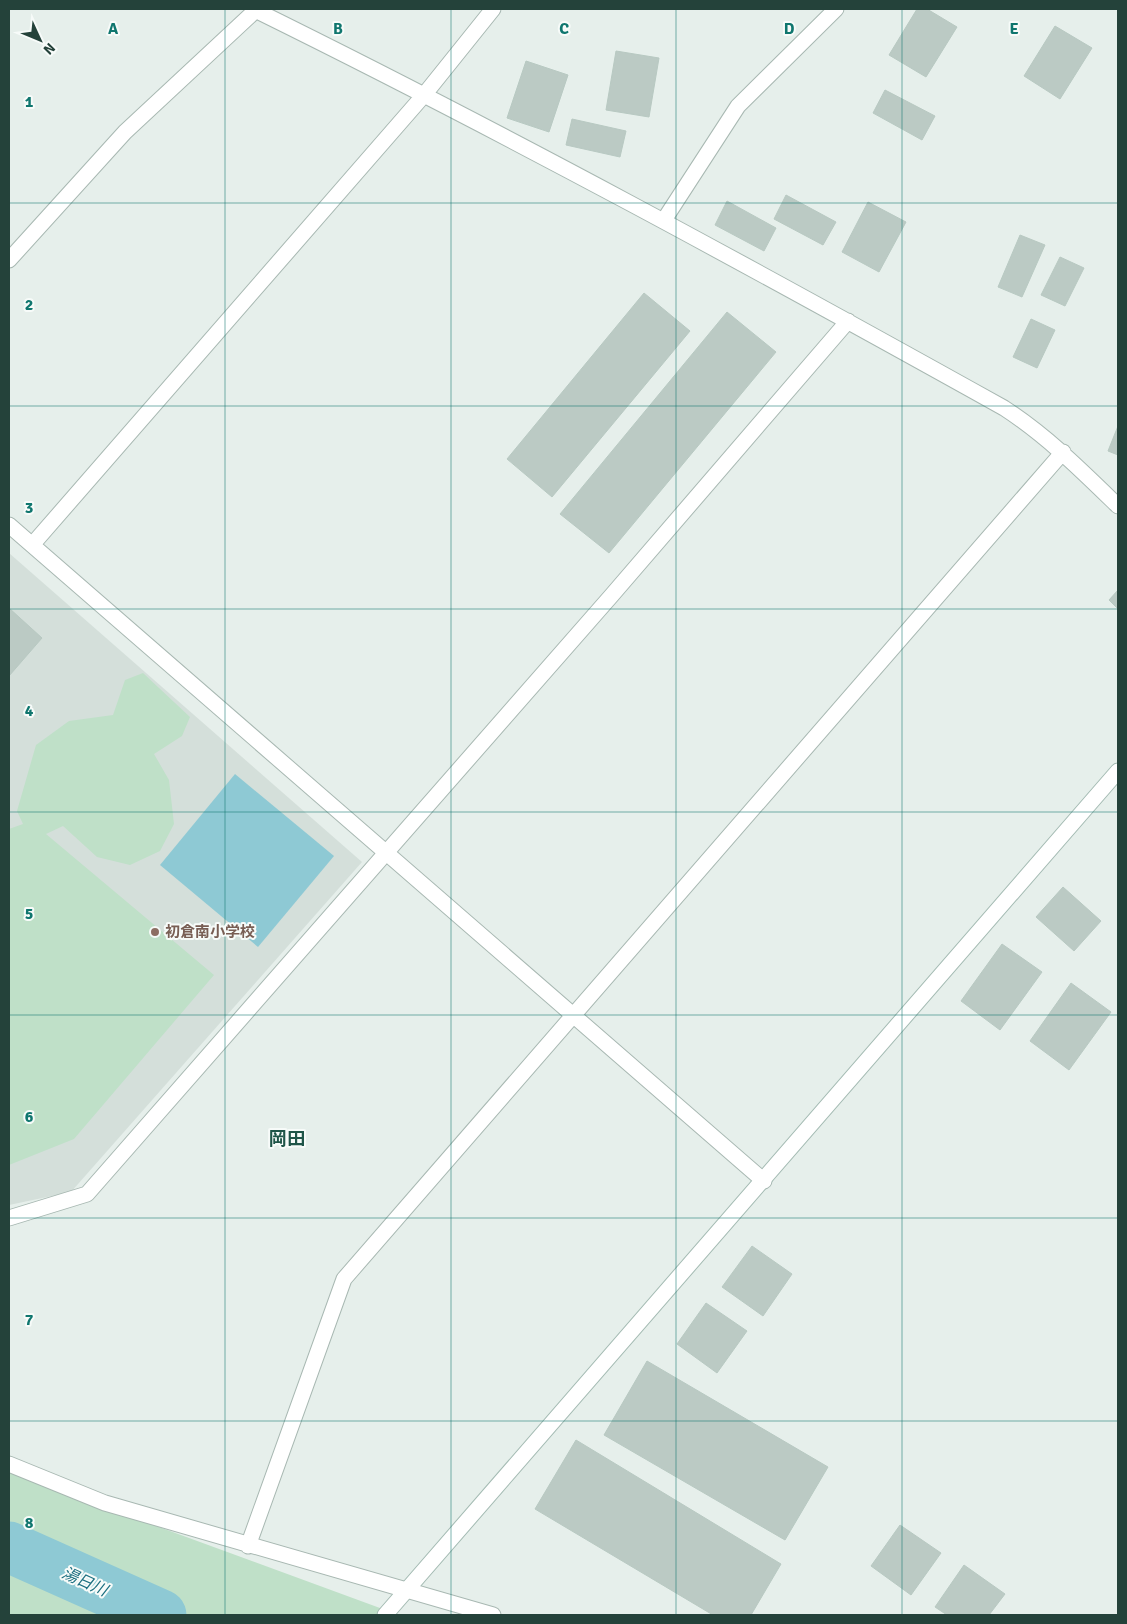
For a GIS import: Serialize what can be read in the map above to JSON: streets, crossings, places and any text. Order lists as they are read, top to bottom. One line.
{"districts":["岡田"],"water":["湯日川"],"places":["初倉南小学校"],"north":"bottom right","grid":{"columns":["A","B","C","D","E"],"rows":["1","2","3","4","5","6","7","8"]}}
